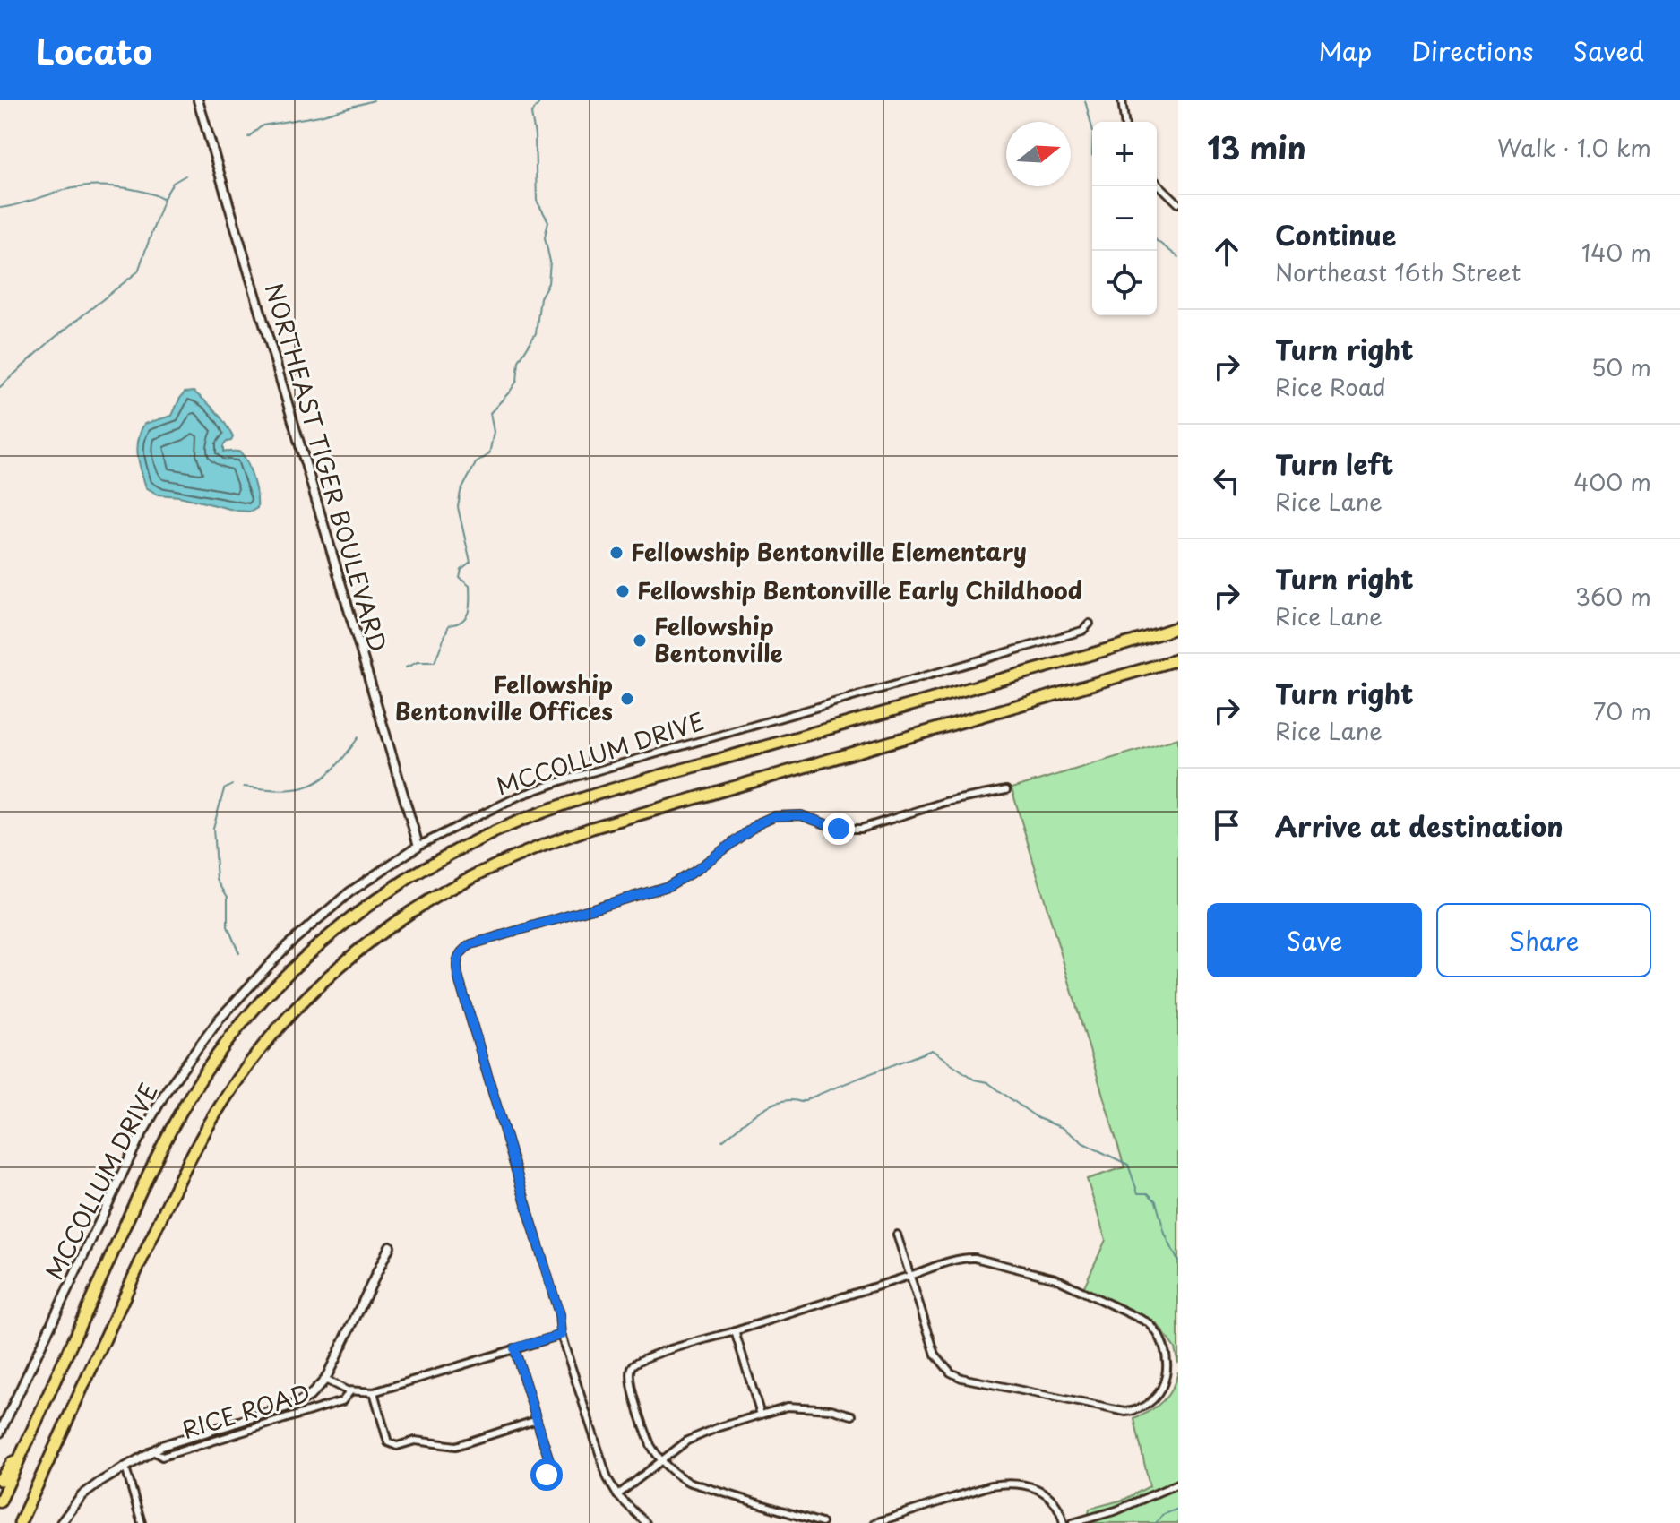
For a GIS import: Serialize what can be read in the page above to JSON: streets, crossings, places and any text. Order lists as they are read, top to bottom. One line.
{"streets":{"street":["NORTHEAST TIGER BOULEVARD","MCCOLLUM DRIVE","RICE ROAD"]},"crossings":[["NORTHEAST TIGER BOULEVARD","MCCOLLUM DRIVE"]],"places":["Fellowship Bentonville Elementary","Fellowship Bentonville Early Childhood","Fellowship Bentonville","Fellowship Bentonville Offices"],"north":"right","page":{"header":"Locato","nav":["Map","Directions","Saved"],"heading":["13 min","Walk · 1.0 km"],"map_buttons":["+","−"],"list":[["Continue","Northeast 16th Street","140 m"],["Turn right","Rice Road","50 m"],["Turn left","Rice Lane","400 m"],["Turn right","Rice Lane","360 m"],["Turn right","Rice Lane","70 m"],"Arrive at destination"],"buttons":["Save","Share"]}}
